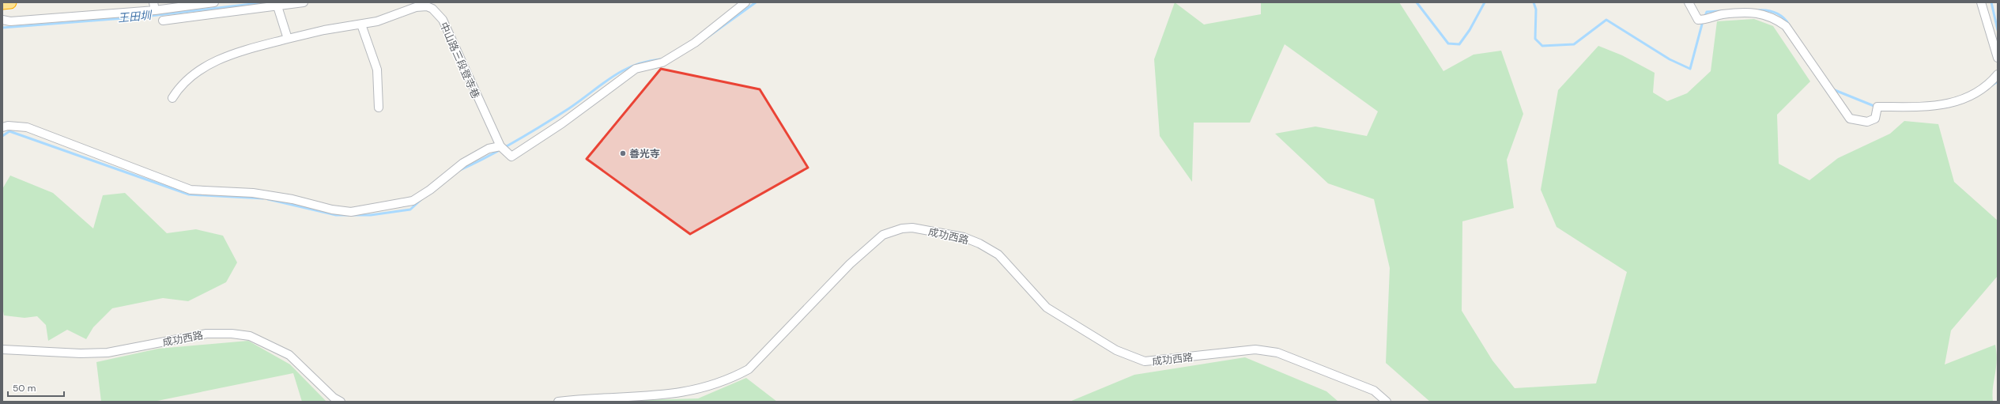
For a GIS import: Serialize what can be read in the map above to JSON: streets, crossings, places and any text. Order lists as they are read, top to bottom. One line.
{"streets":{"street":["中山路三段登寺巷","成功西路"]},"water":["王田圳"],"places":["善光寺"],"scale_bar":"50 m"}
